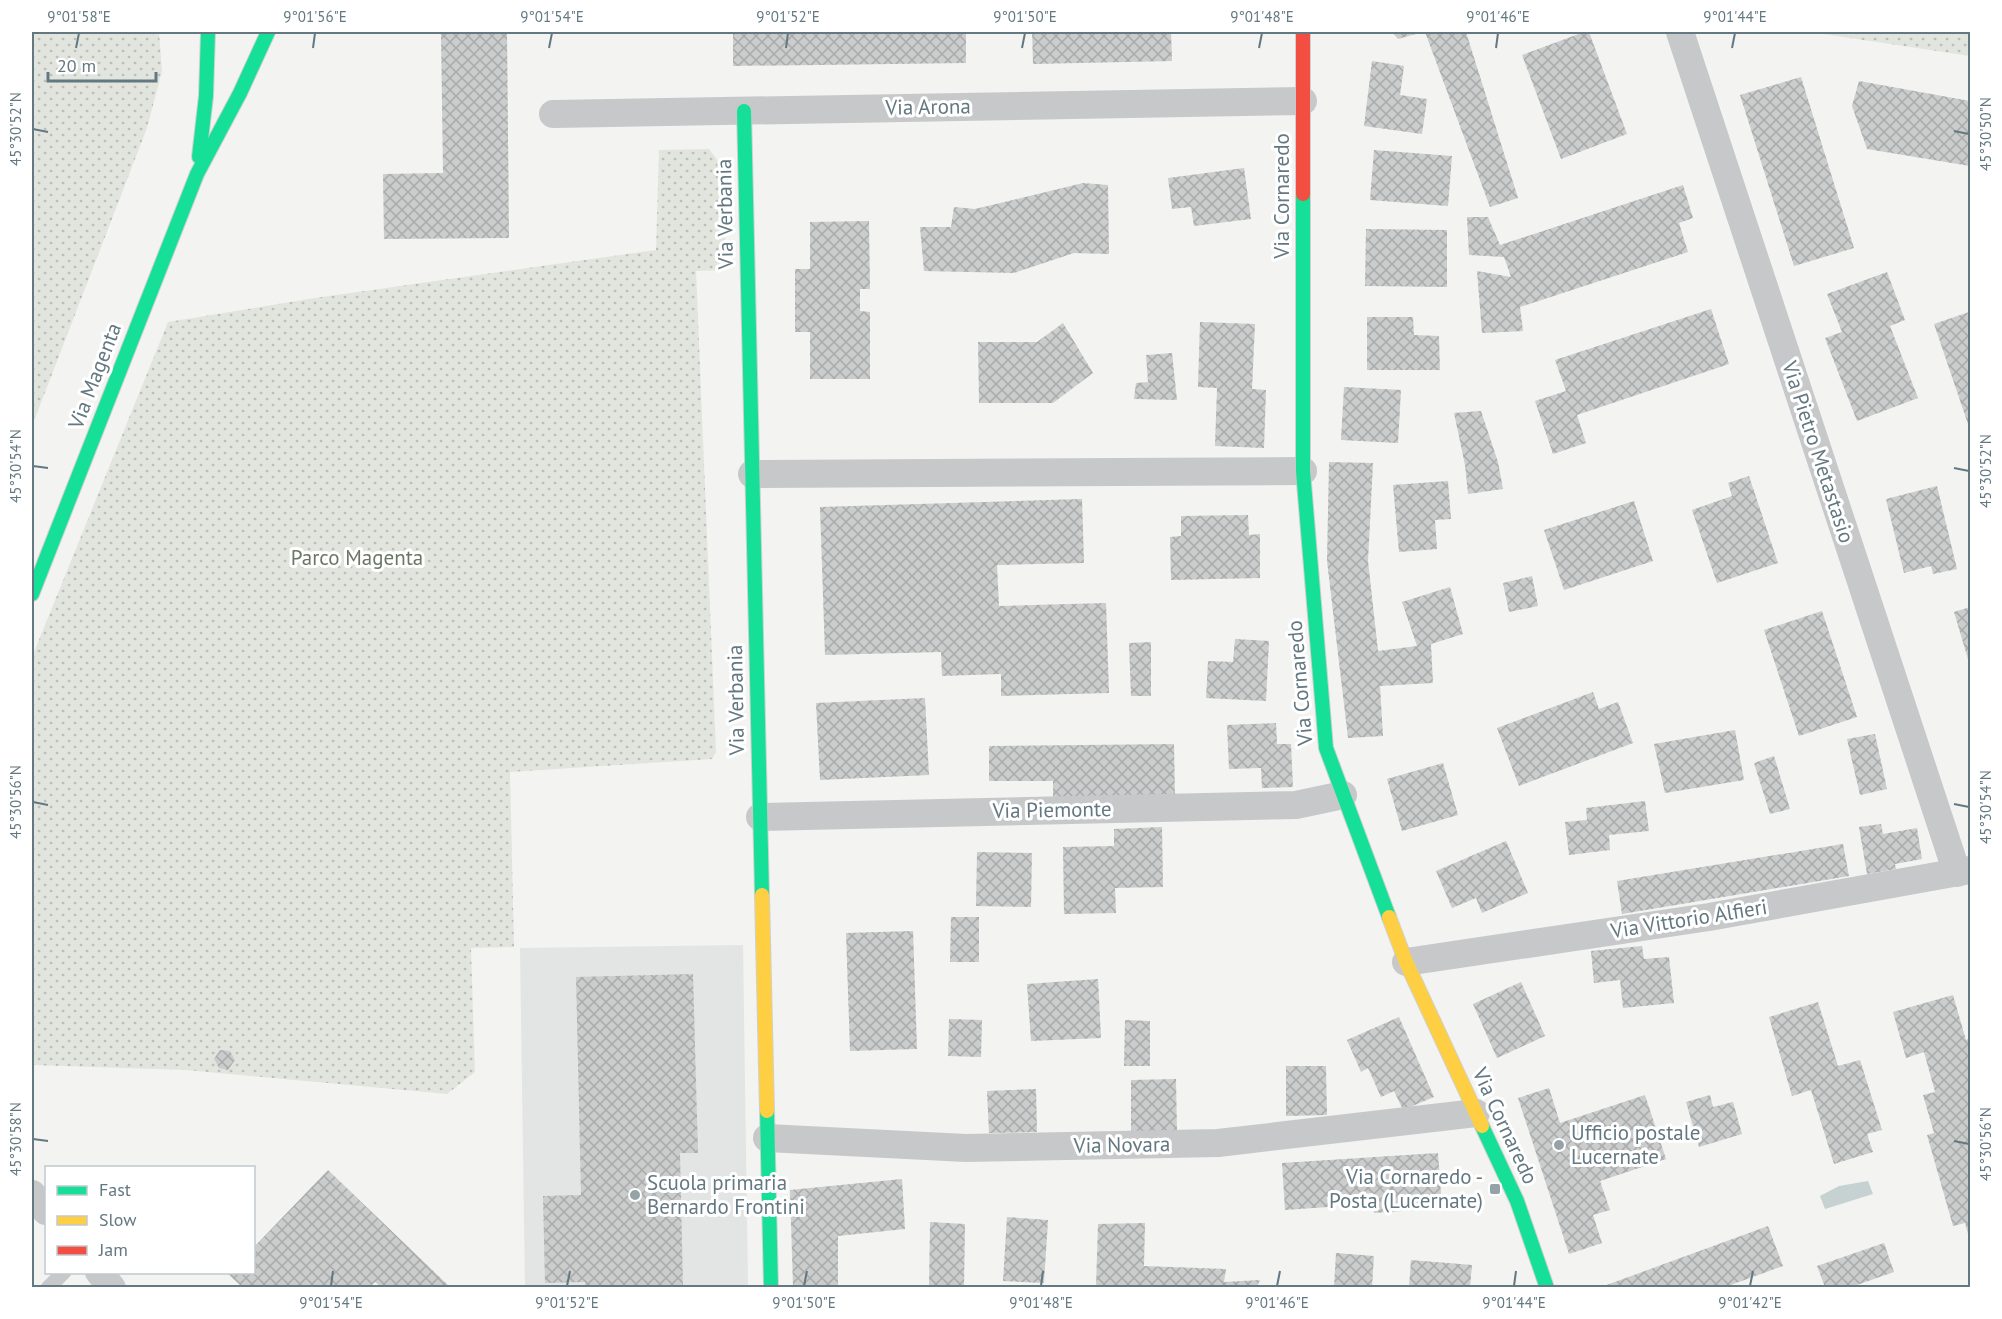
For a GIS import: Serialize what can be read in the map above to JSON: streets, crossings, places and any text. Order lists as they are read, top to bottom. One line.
{"streets":{"street":["Via Arona","Via Cornaredo","Via Verbania","Via Magenta","Via Pietro Metastasio","Via Piemonte","Via Vittorio Alfieri","Via Novara"]},"crossings":[["Via Arona","Via Cornaredo"],["Via Arona","Via Verbania"],["Via Cornaredo","Via Piemonte"],["Via Cornaredo","Via Vittorio Alfieri"],["Via Cornaredo","Via Novara"],["Via Verbania","Via Piemonte"],["Via Verbania","Via Novara"],["Via Pietro Metastasio","Via Vittorio Alfieri"]],"parks":["Parco Magenta"],"places":{"other":["Ufficio postale Lucernate","Scuola primaria Bernardo Frontini"],"transit":["Via Cornaredo - Posta (Lucernate)"]},"legend":["Fast","Slow","Jam"],"scale_bar":"20 m","coordinates":["9°01'58\"E","9°01'56\"E","9°01'54\"E","9°01'52\"E","9°01'50\"E","9°01'48\"E","9°01'46\"E","9°01'44\"E","45°30'52\"N","45°30'50\"N","45°30'54\"N","45°30'56\"N","45°30'58\"N","9°01'42\"E"]}
